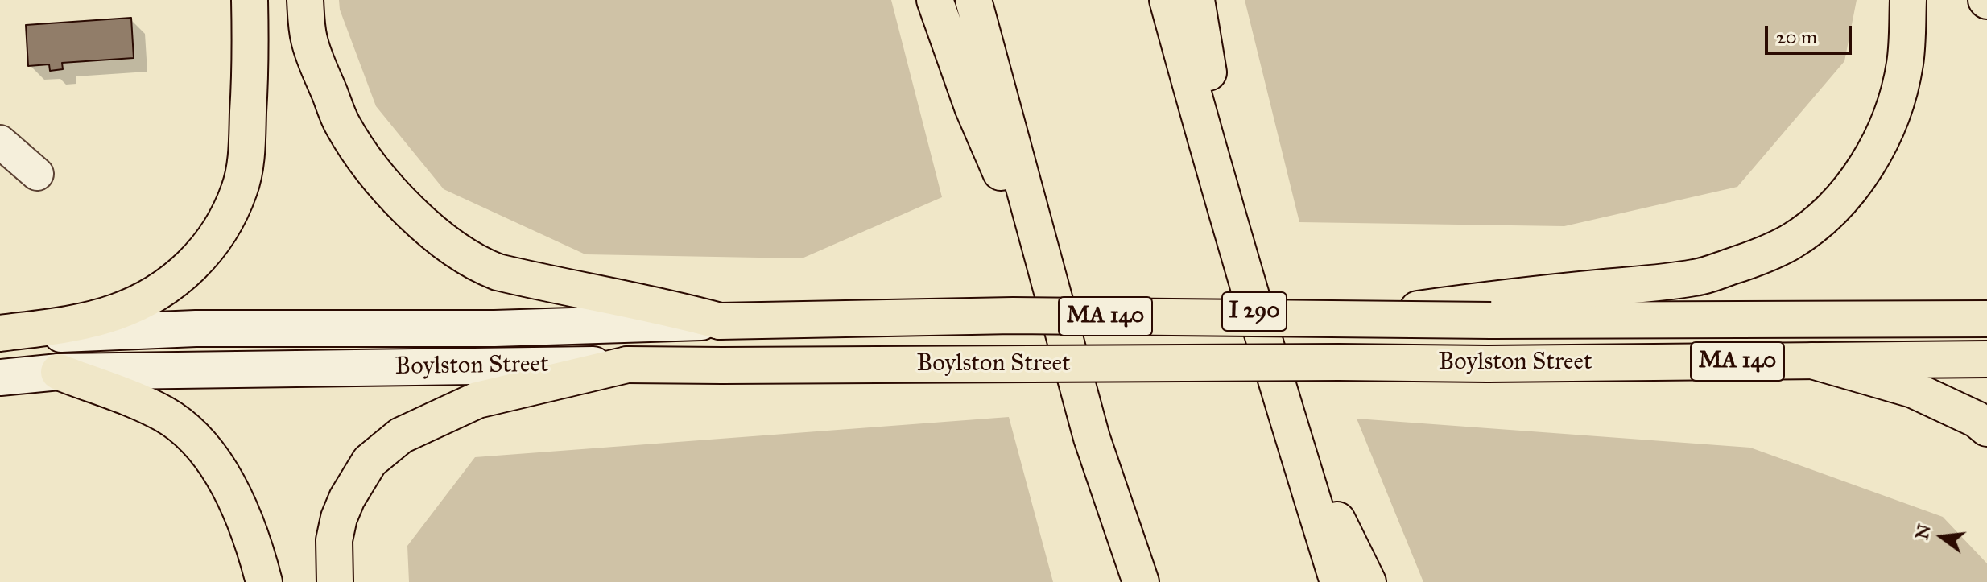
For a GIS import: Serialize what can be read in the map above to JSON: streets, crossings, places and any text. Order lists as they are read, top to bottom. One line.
{"streets":{"main road":["I 290","MA 140","Boylston Street"]},"scale_bar":"20 m","north":"left"}
